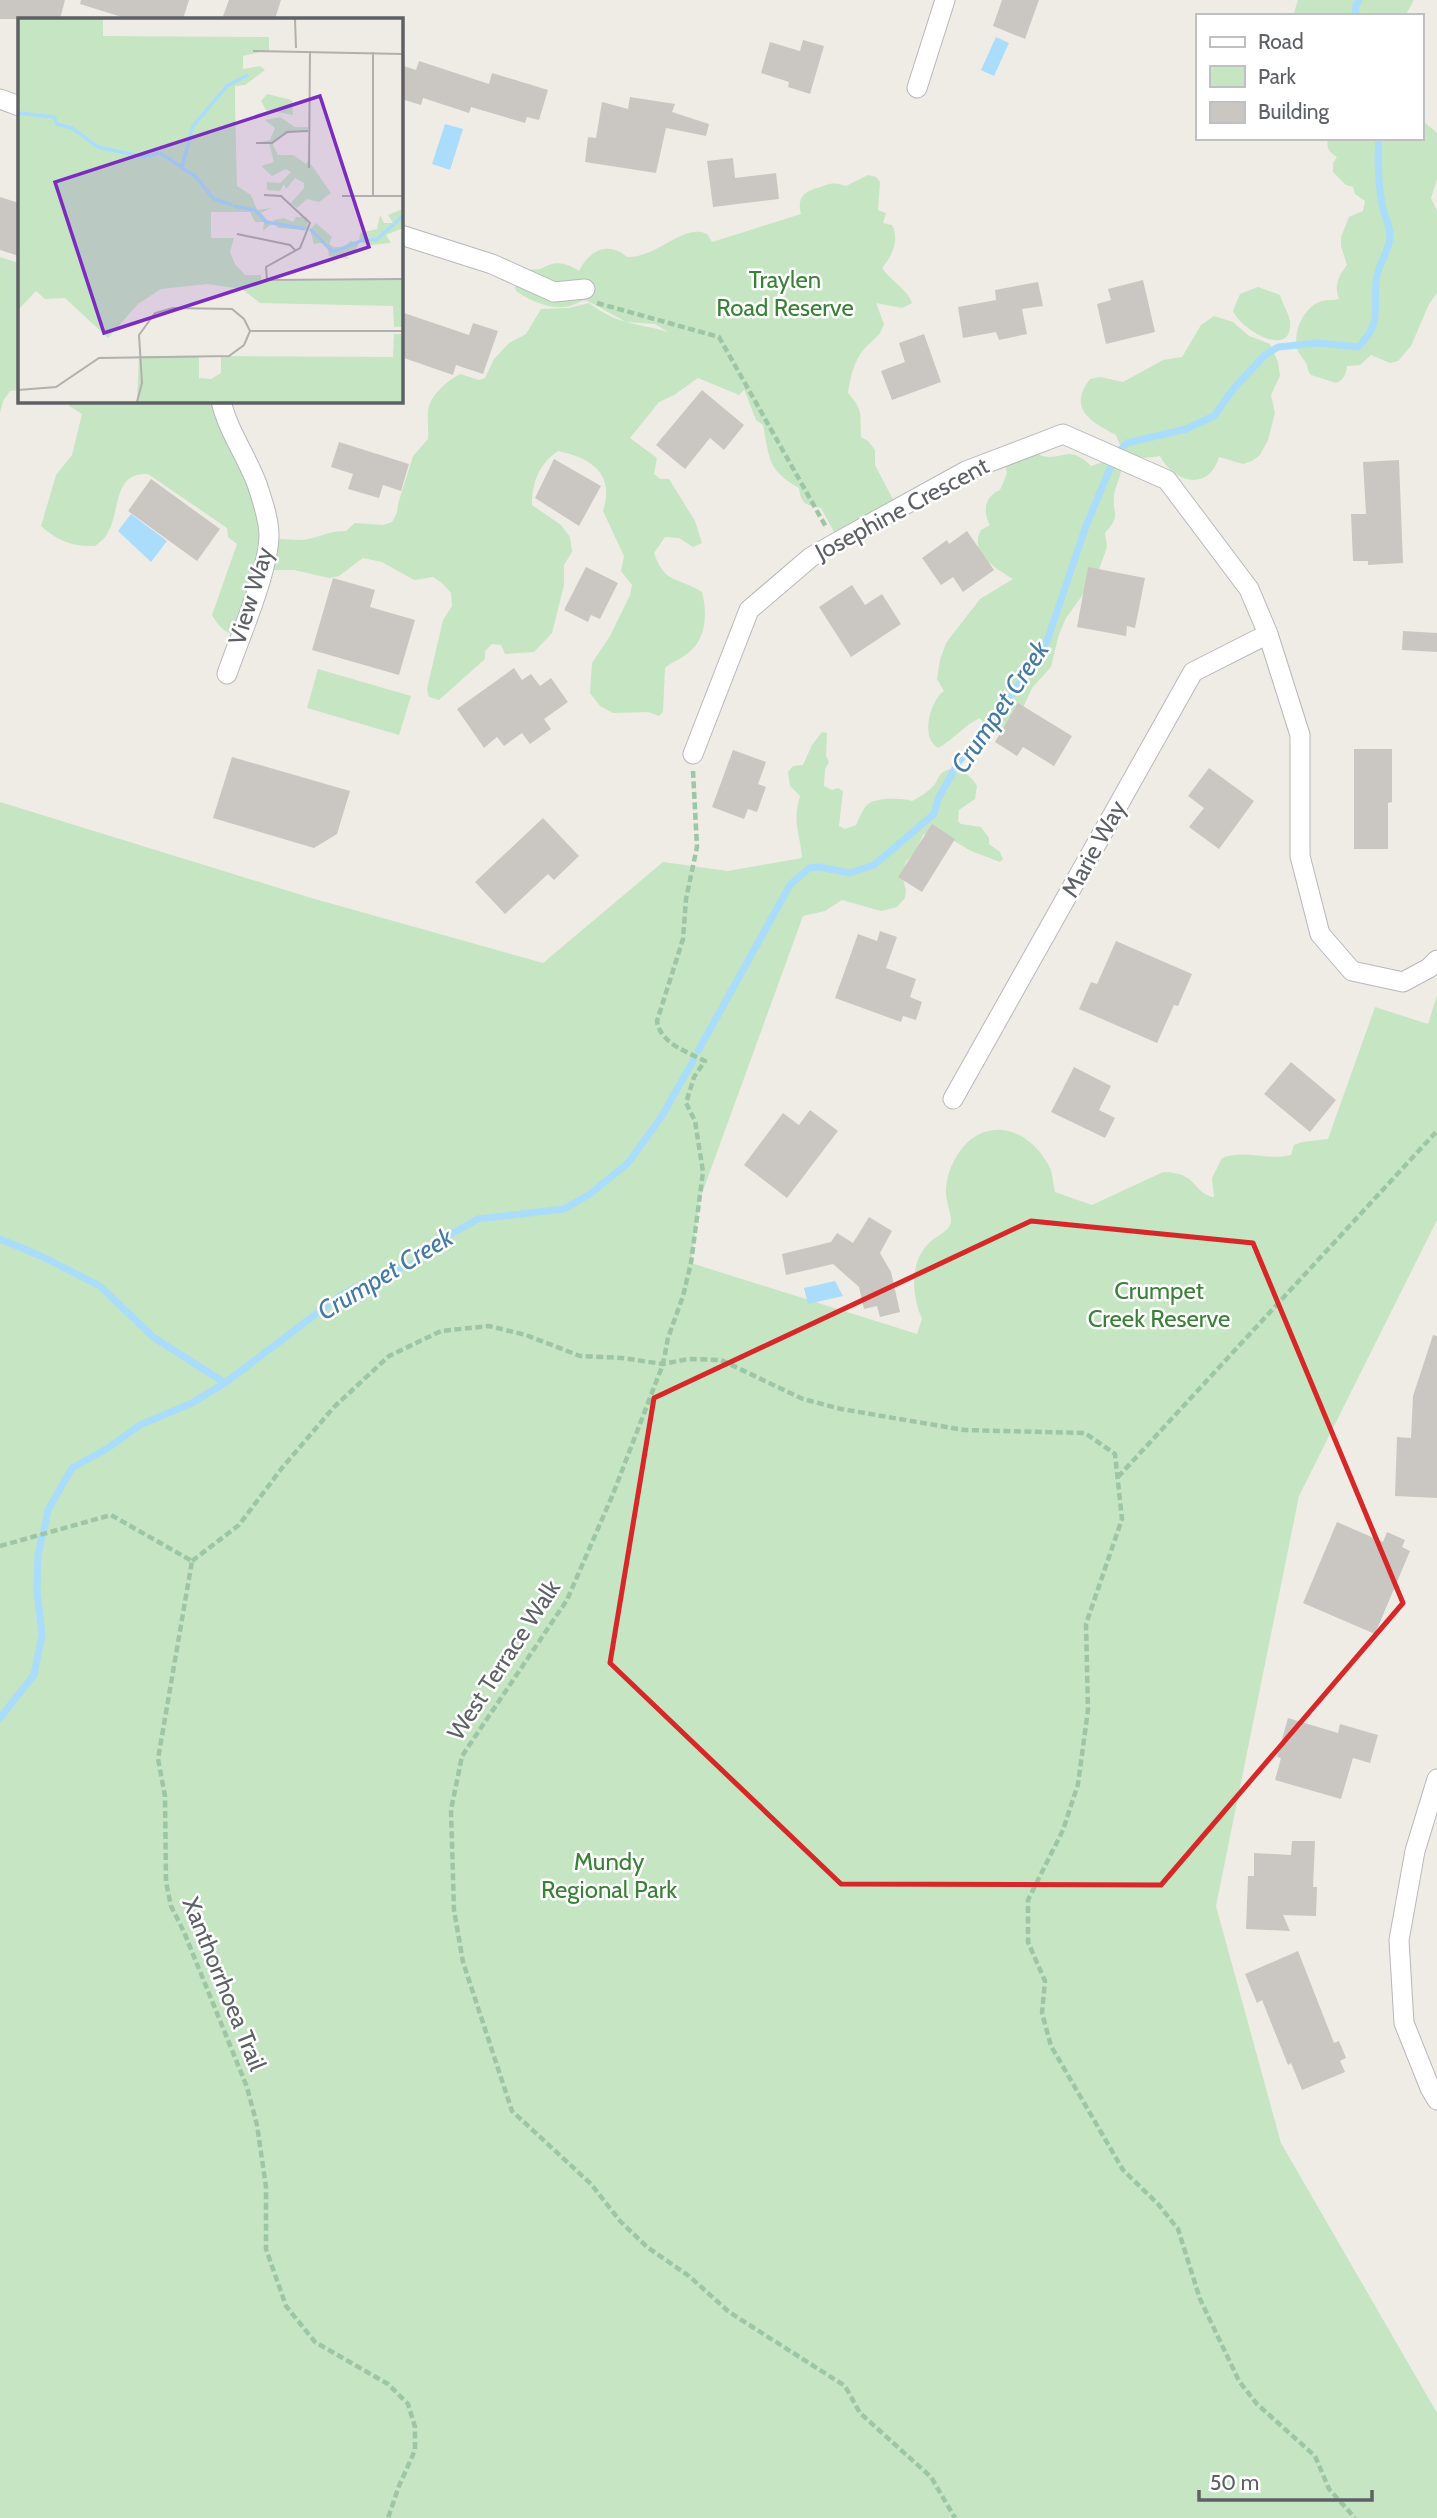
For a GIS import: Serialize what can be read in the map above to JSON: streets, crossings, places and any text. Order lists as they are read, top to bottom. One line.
{"streets":{"street":["Josephine Crescent","View Way","Marie Way"],"path":["West Terrace Walk","Xanthorrhoea Trail"]},"crossings":[["Josephine Crescent","Marie Way"],["Josephine Crescent","West Terrace Walk"]],"water":["Crumpet Creek"],"parks":["Traylen Road Reserve","Crumpet Creek Reserve","Mundy Regional Park"],"legend":["Road","Park","Building"],"scale_bar":"50 m"}
